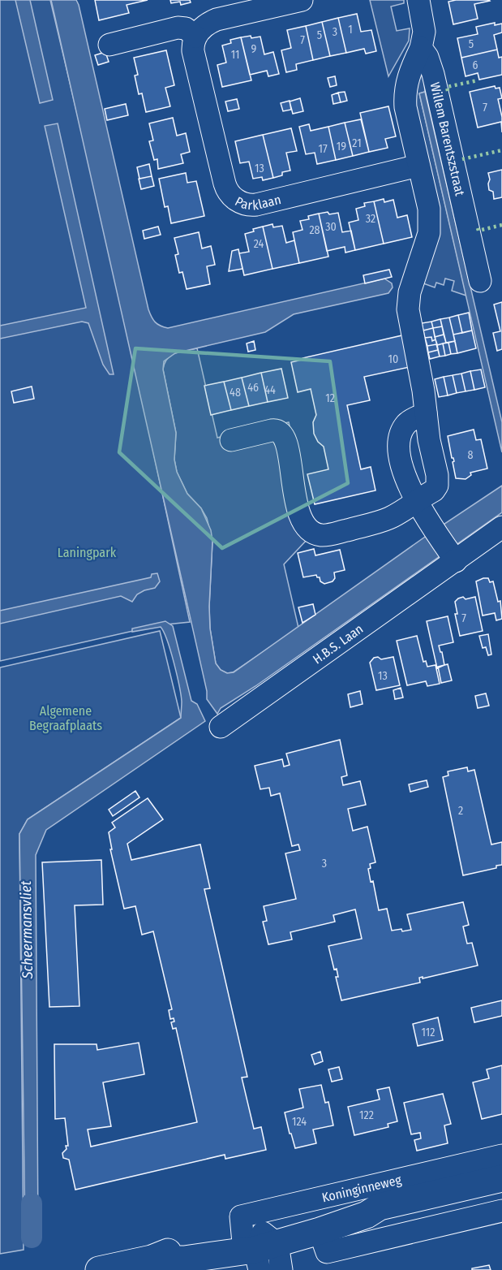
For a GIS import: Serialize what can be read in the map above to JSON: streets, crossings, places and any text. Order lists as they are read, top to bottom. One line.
{"streets":{"main road":["Koninginneweg"],"street":["Willem Barentszstraat","Parklaan","H.B.S. Laan"]},"water":["Scheermansvliet"],"parks":["Laningpark","Algemene Begraafplaats"],"house_numbers":["1","3","5","7","5","9","11","6","7","21","19","17","13","32","30","28","24","10","46","44","48","12","8","7","13","2","3","112","122","124"]}
